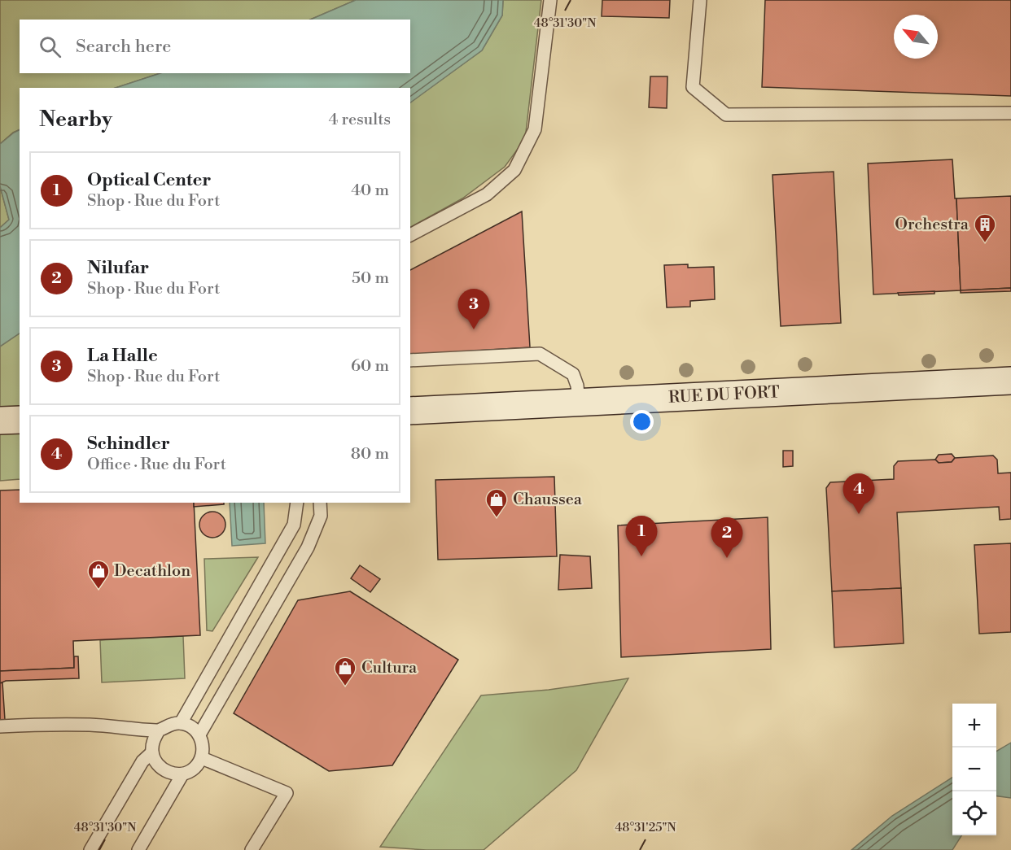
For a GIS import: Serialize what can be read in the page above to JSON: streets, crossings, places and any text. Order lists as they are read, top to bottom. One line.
{"streets":{"main road":["RUE DU FORT"]},"places":{"building":["Orchestra"],"shop":["Chaussea","Decathlon","Cultura"]},"north":"top left","page":{"search":"Search here","heading":["Nearby","4 results"],"list":[{"mark":"1","name":"Optical Center","note":"Shop · Rue du Fort","value":"40 m"},{"mark":"2","name":"Nilufar","note":"Shop · Rue du Fort","value":"50 m"},{"mark":"3","name":"La Halle","note":"Shop · Rue du Fort","value":"60 m"},{"mark":"4","name":"Schindler","note":"Office · Rue du Fort","value":"80 m"}],"pins":["3","4","1","2"],"map_buttons":["+","−"]},"coordinates":["48°31'30\"N","48°31'25\"N"]}
